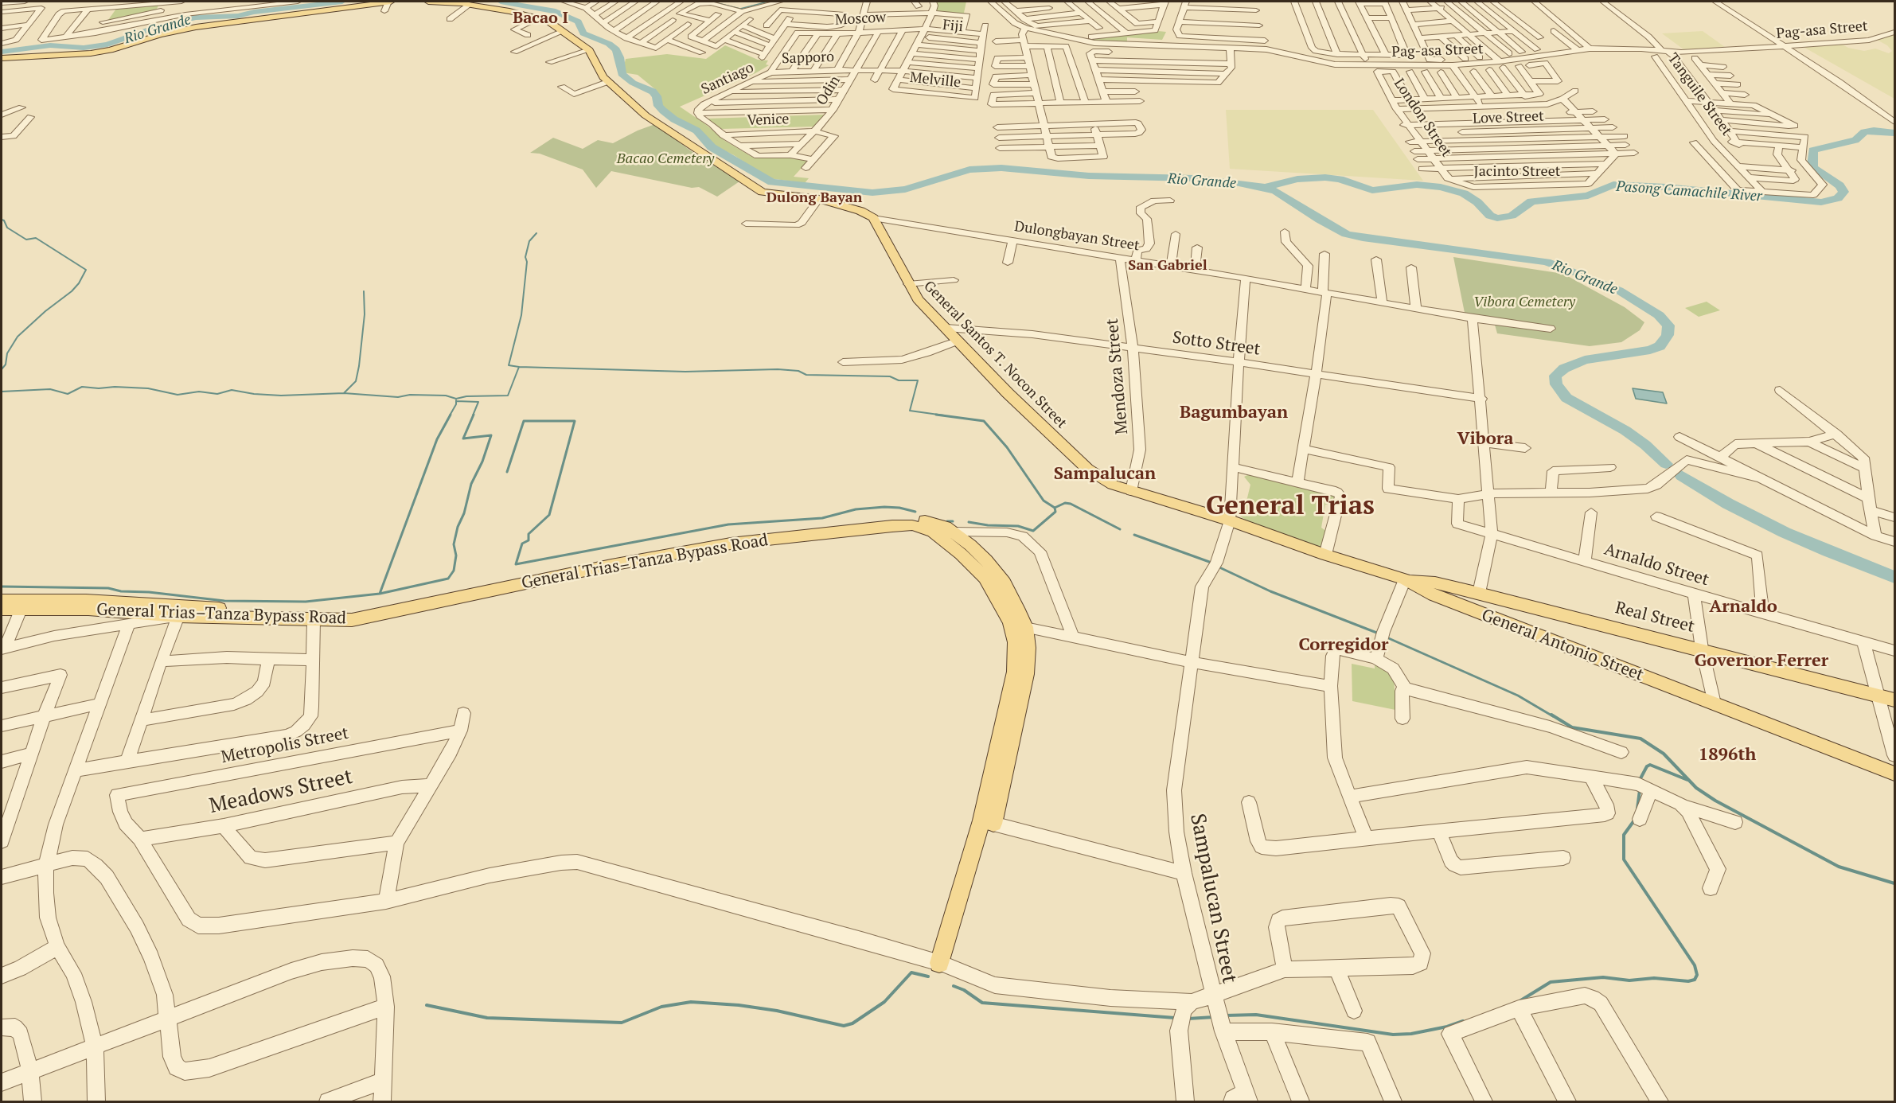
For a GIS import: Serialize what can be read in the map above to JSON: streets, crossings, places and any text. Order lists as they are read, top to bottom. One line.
{"streets":{"main road":["General Santos T. Nocon Street","General Trias–Tanza Bypass Road","Real Street","General Antonio Street"],"street":["Moscow","Fiji","Pag-asa Street","Sapporo","Santiago","Melville","Odin","Tanguile Street","London Street","Love Street","Venice","Jacinto Street","Dulongbayan Street","Sotto Street","Mendoza Street","Arnaldo Street","Metropolis Street","Meadows Street","Sampalucan Street"]},"crossings":[["Moscow","Santiago"],["Moscow","Odin"],["Pag-asa Street","Tanguile Street"],["Sapporo","Santiago"],["Sapporo","Odin"],["Santiago","Odin"],["Santiago","Venice"],["Odin","Venice"],["London Street","Love Street"],["London Street","Jacinto Street"],["Dulongbayan Street","General Santos T. Nocon Street"],["Dulongbayan Street","Mendoza Street"],["Dulongbayan Street","Sampalucan Street"],["Sotto Street","General Santos T. Nocon Street"],["Sotto Street","Mendoza Street"],["Sotto Street","Sampalucan Street"],["General Santos T. Nocon Street","Mendoza Street"],["General Santos T. Nocon Street","General Antonio Street"],["General Santos T. Nocon Street","Sampalucan Street"],["Real Street","General Antonio Street"],["General Antonio Street","Sampalucan Street"],["Metropolis Street","Meadows Street"]],"districts":["Bacao I","Dulong Bayan","San Gabriel","Bagumbayan","Vibora","Sampalucan","General Trias","Arnaldo","Corregidor","Governor Ferrer","1896th"],"water":["Rio Grande","Pasong Camachile River"],"parks":["Bacao Cemetery","Vibora Cemetery"]}
